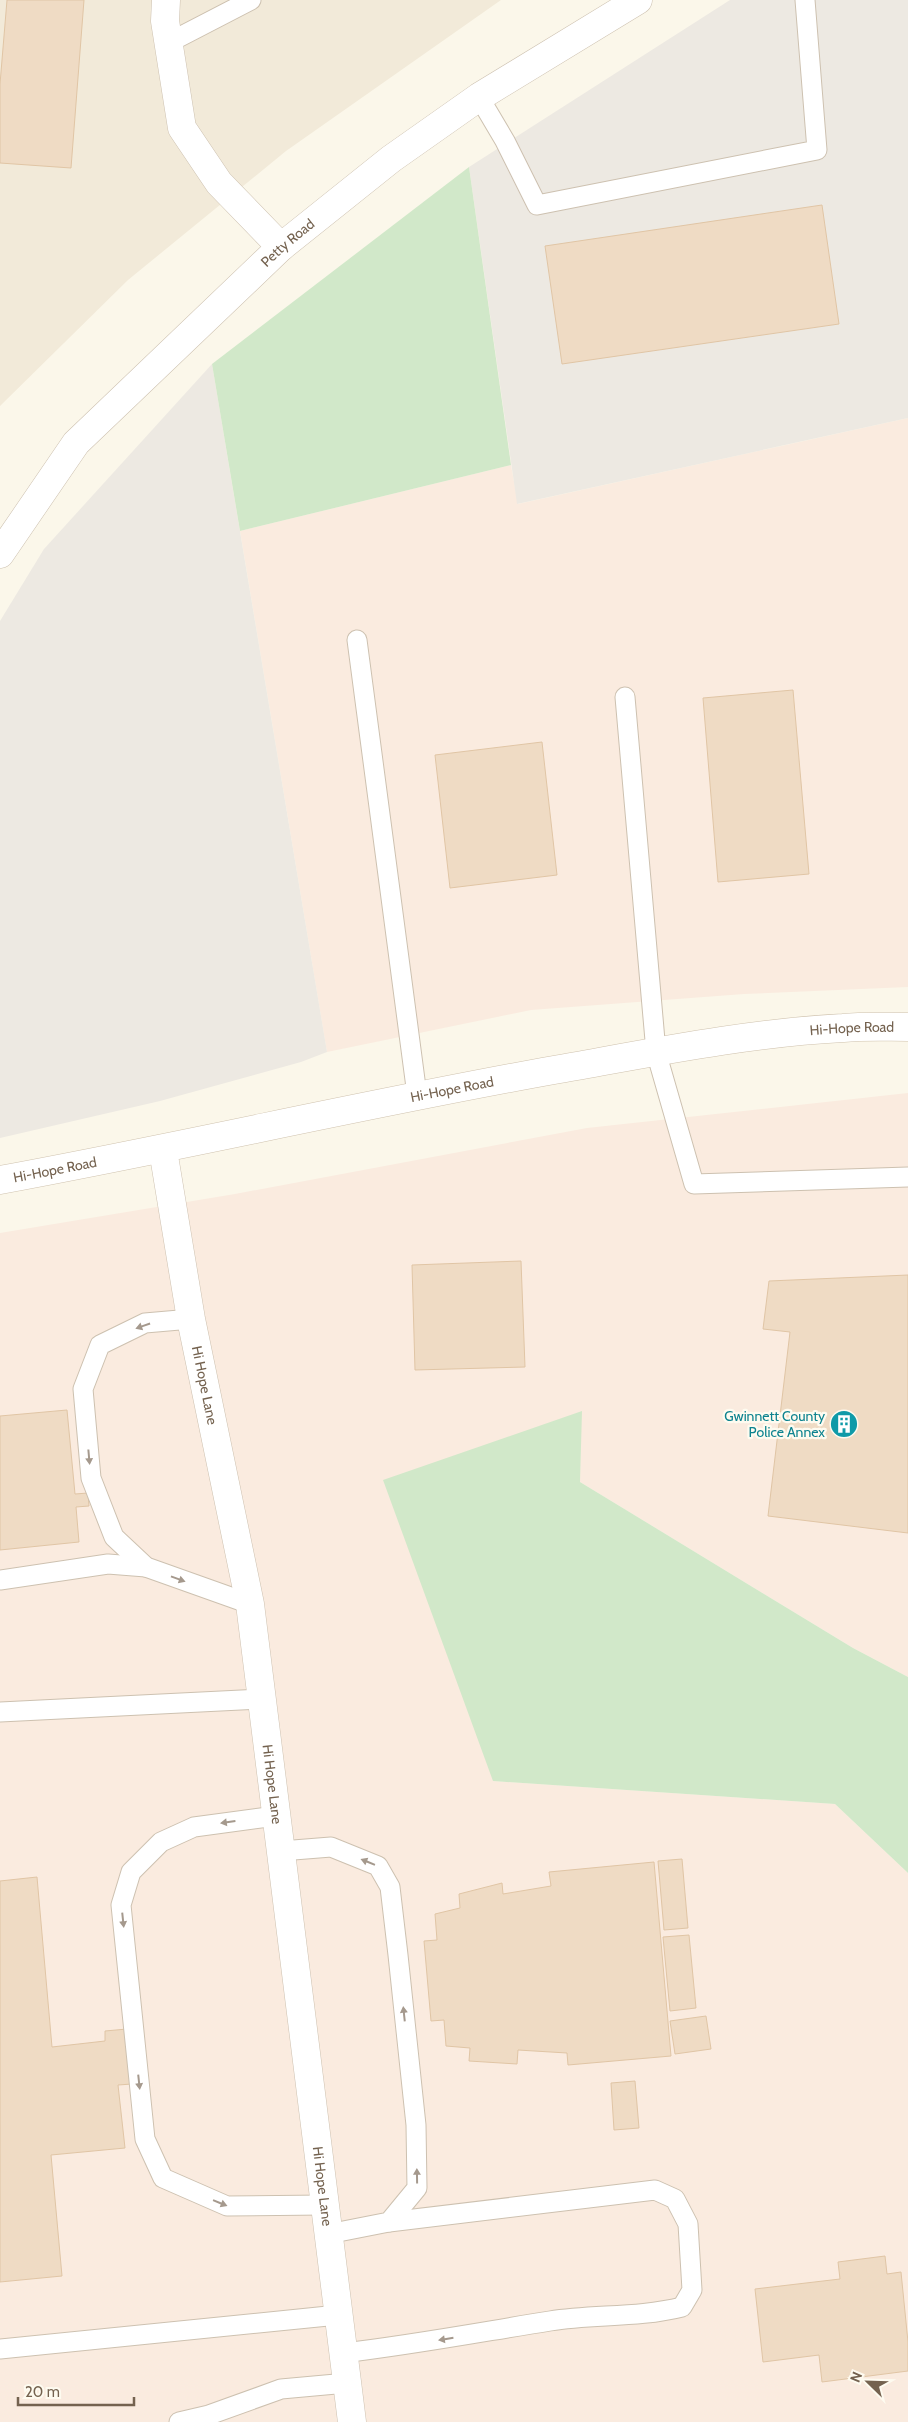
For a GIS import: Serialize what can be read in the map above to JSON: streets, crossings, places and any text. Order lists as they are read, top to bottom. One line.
{"streets":{"street":["Petty Road","Hi-Hope Road","Hi Hope Lane"]},"crossings":[["Hi-Hope Road","Hi Hope Lane"]],"places":{"building":["Gwinnett County Police Annex"]},"scale_bar":"20 m","north":"top left"}
